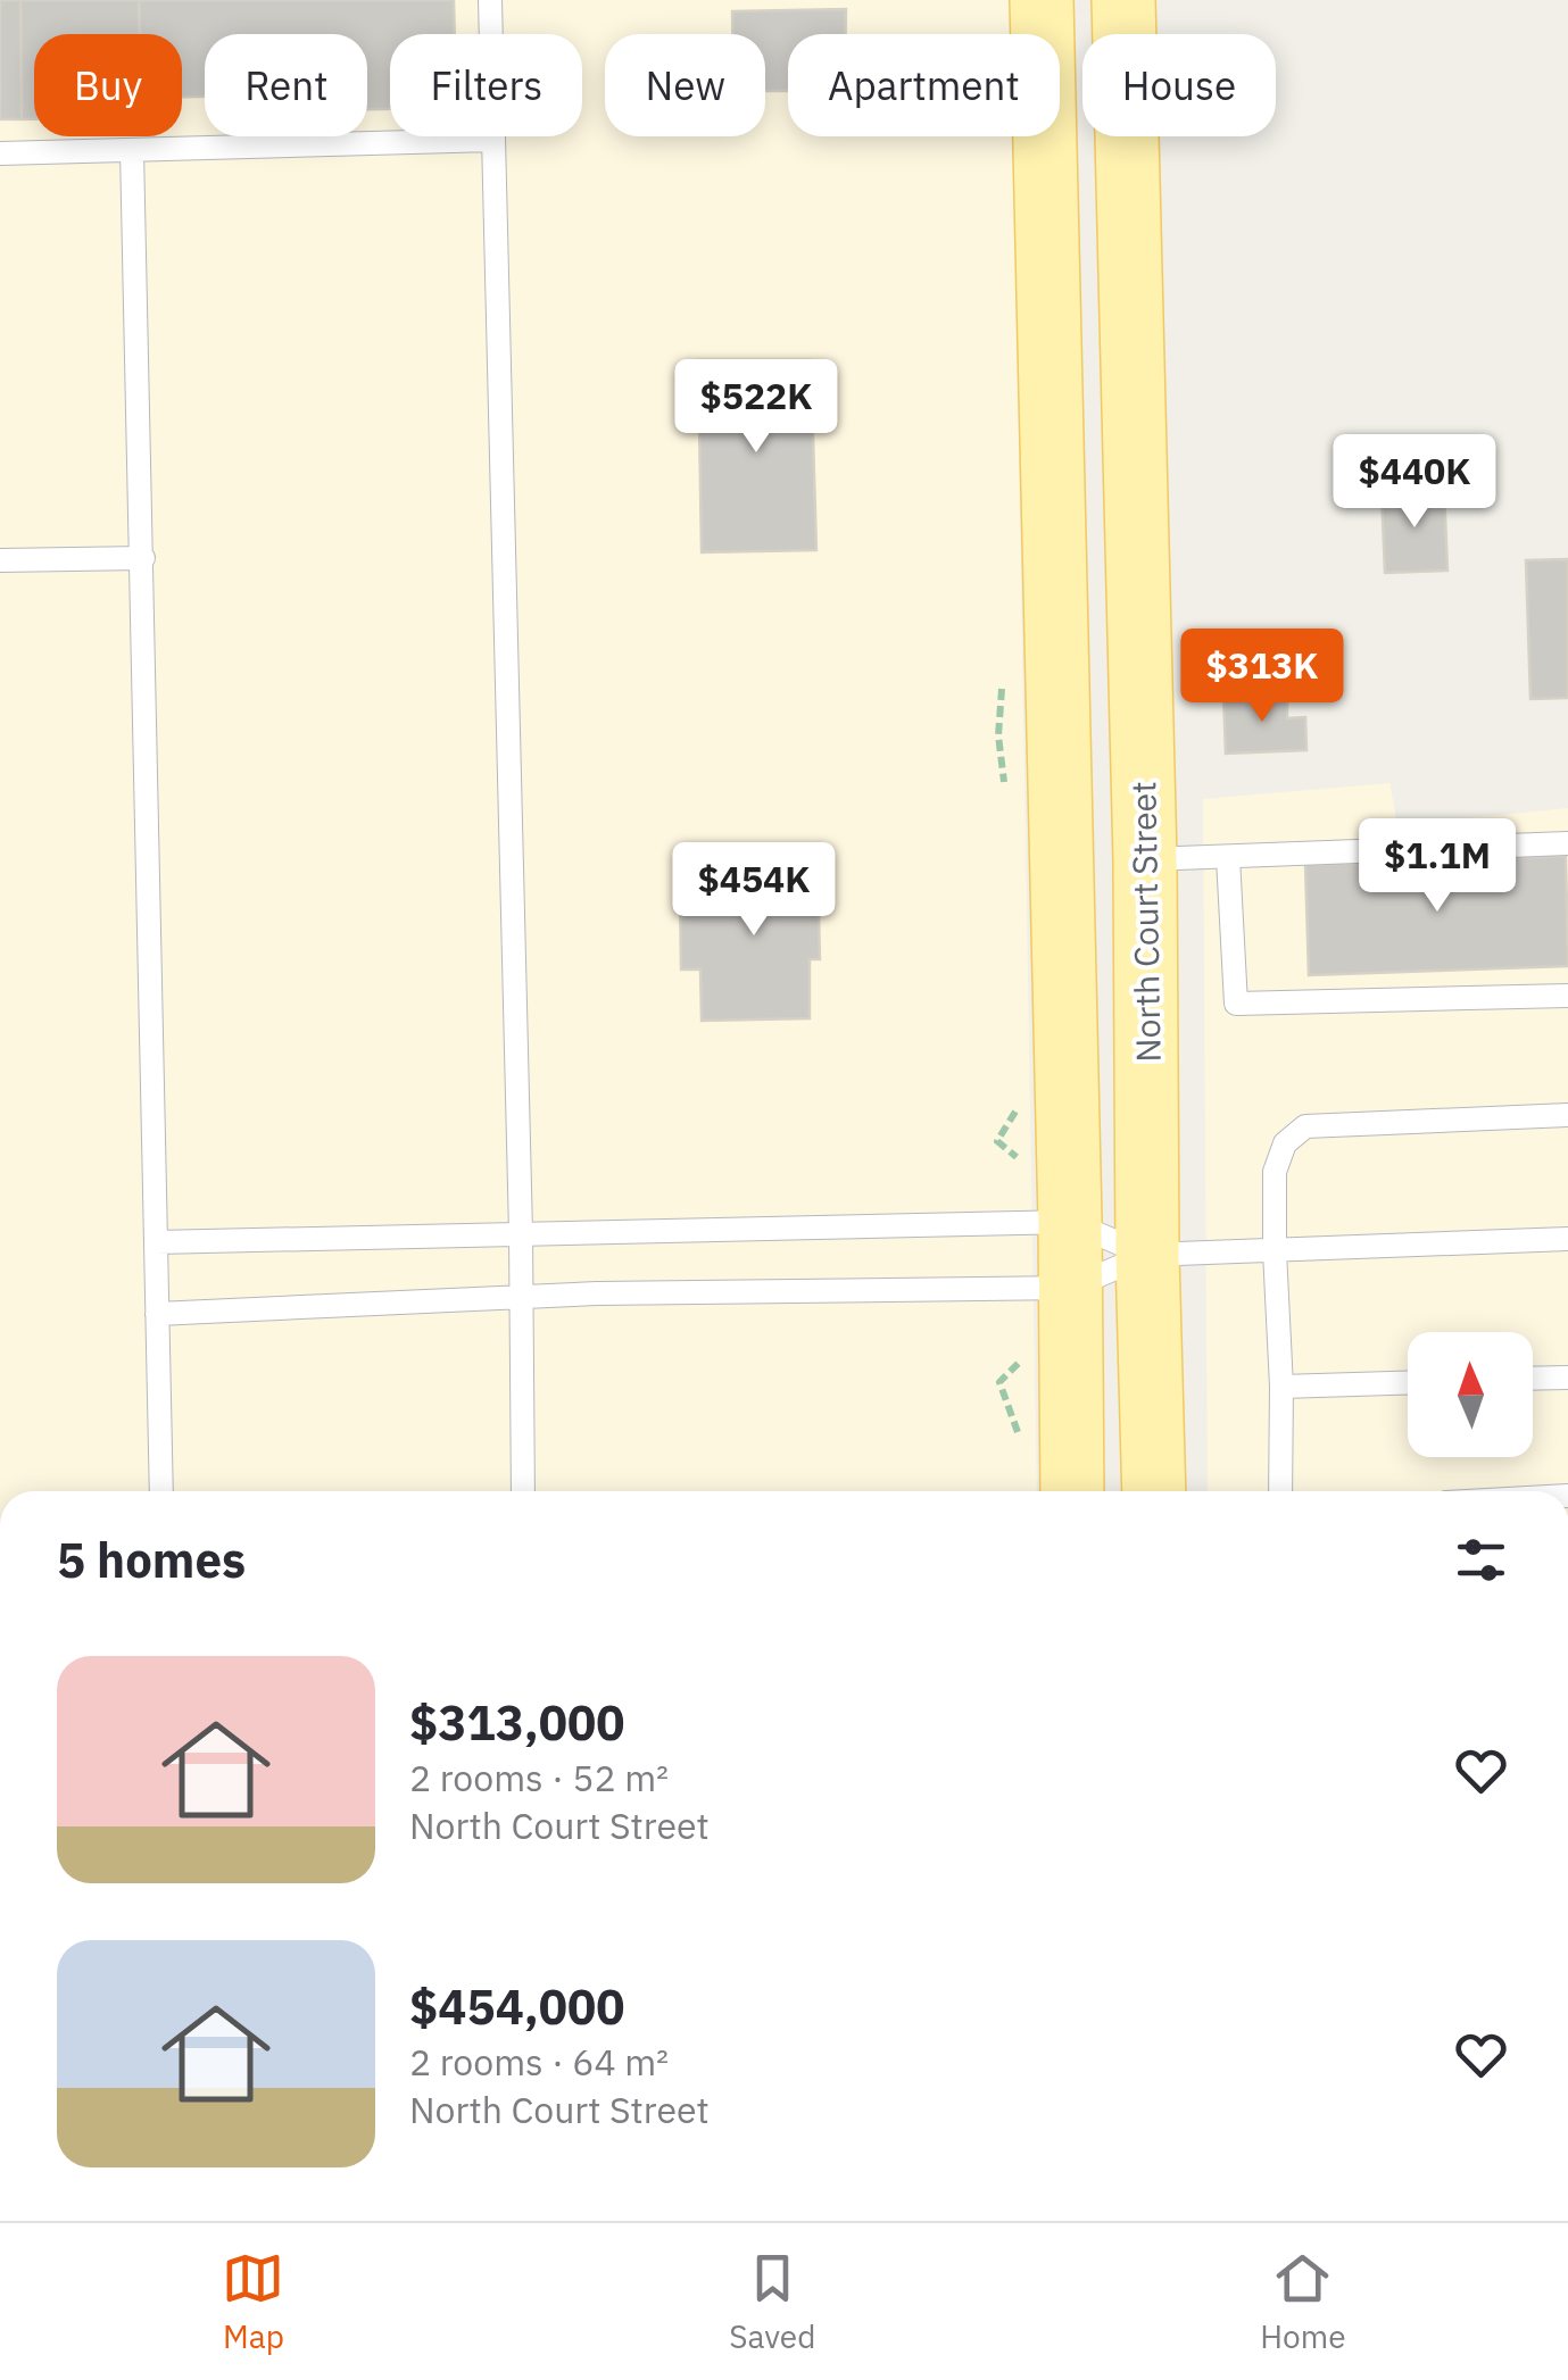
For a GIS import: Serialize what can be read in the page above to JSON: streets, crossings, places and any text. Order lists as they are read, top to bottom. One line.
{"streets":{"main road":["North Court Street"]},"north":"top","page":{"chip":["Buy","Rent","Filters","New","Apartment","House"],"price":["$522K","$440K","$313K","$1.1M","$454K"],"heading":"5 homes","list":[{"name":"$313,000","note":"2 rooms · 52 m² · North Court Street"},{"name":"$454,000","note":"2 rooms · 64 m² · North Court Street"}],"tabs":["Map","Saved","Home"]}}
